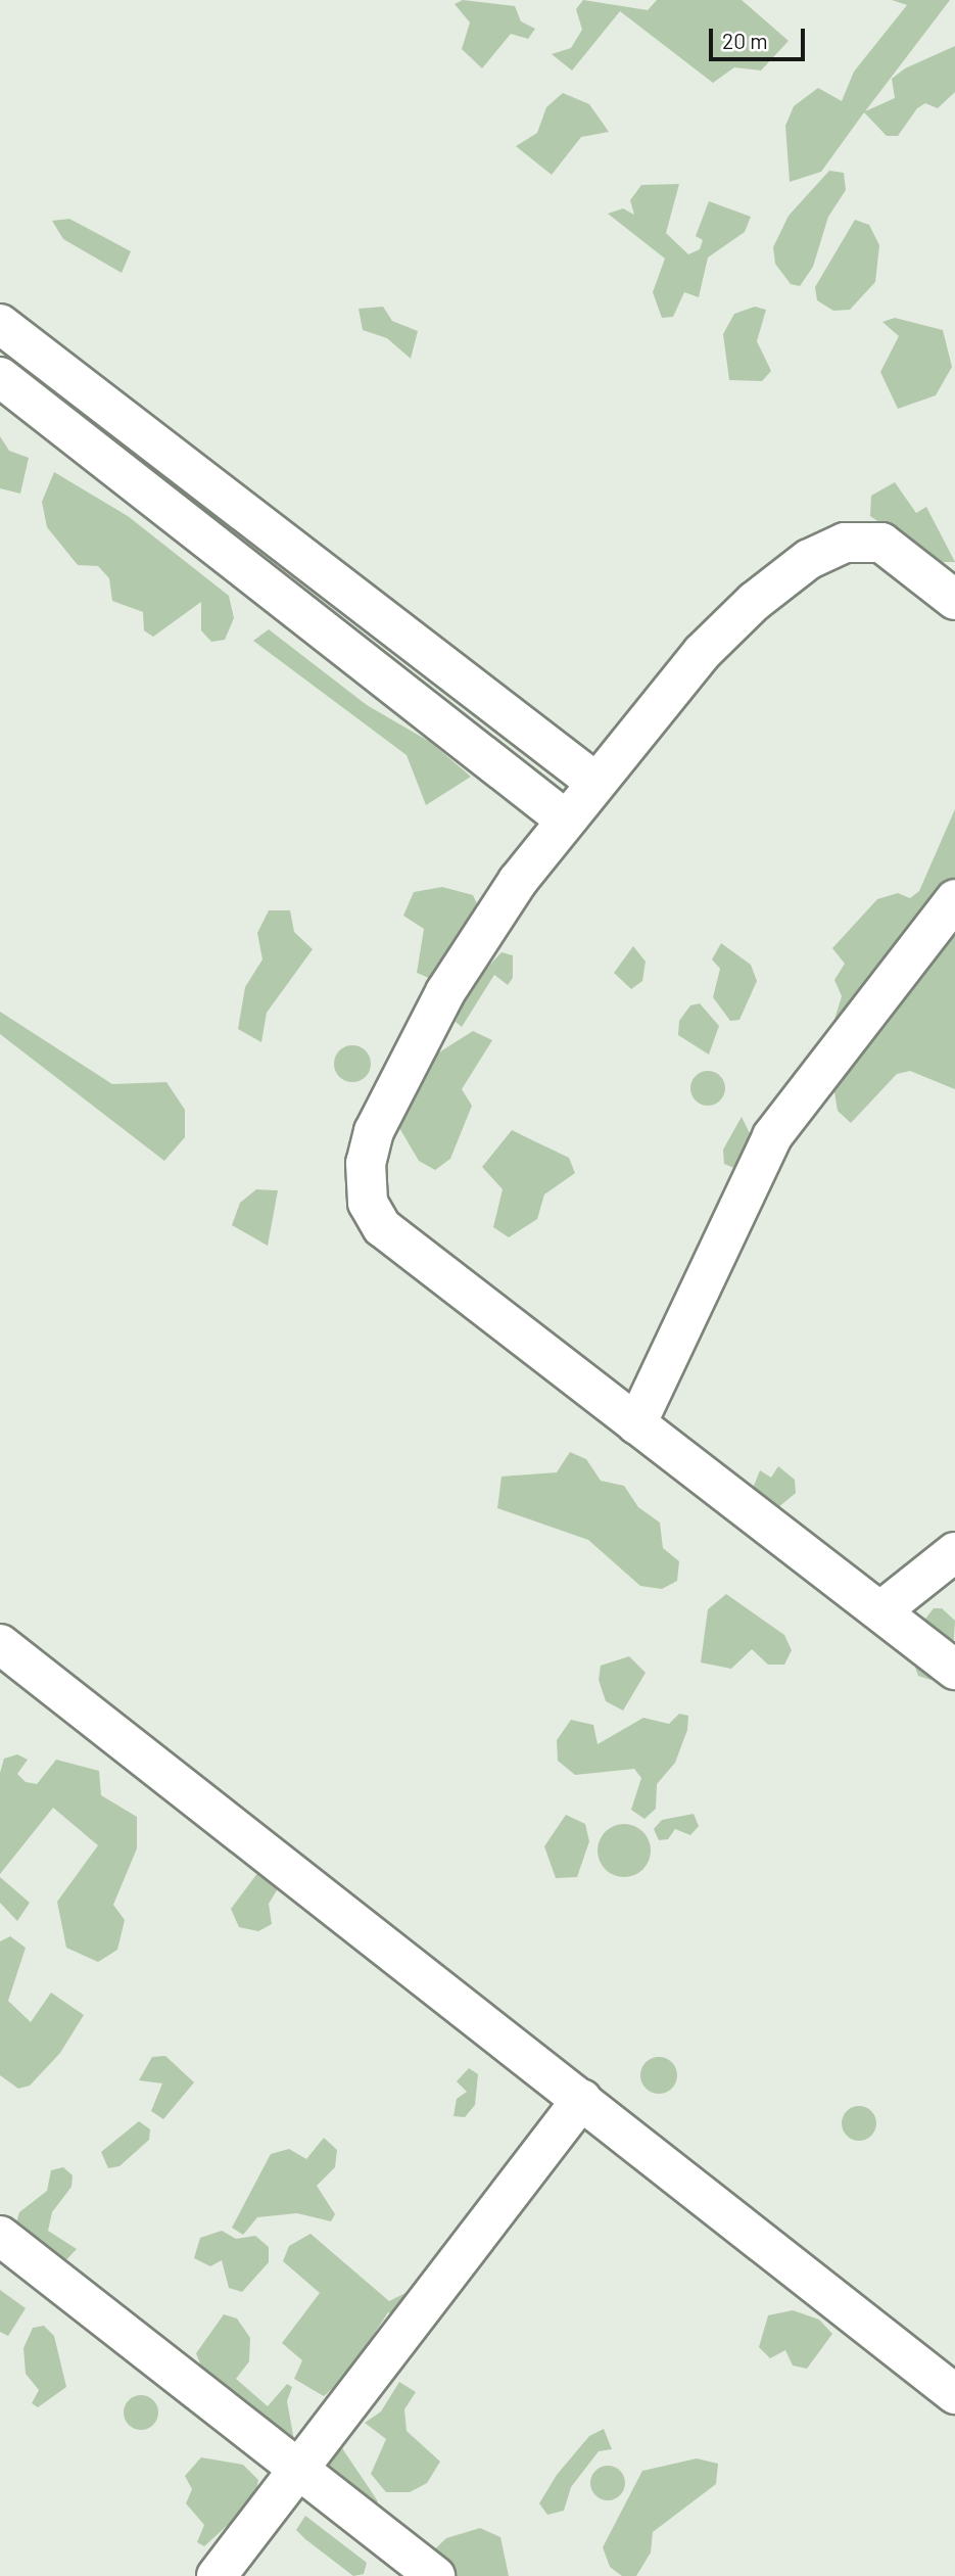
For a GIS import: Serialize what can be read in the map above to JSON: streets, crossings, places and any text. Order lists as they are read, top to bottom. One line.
{"scale_bar":"20 m"}
